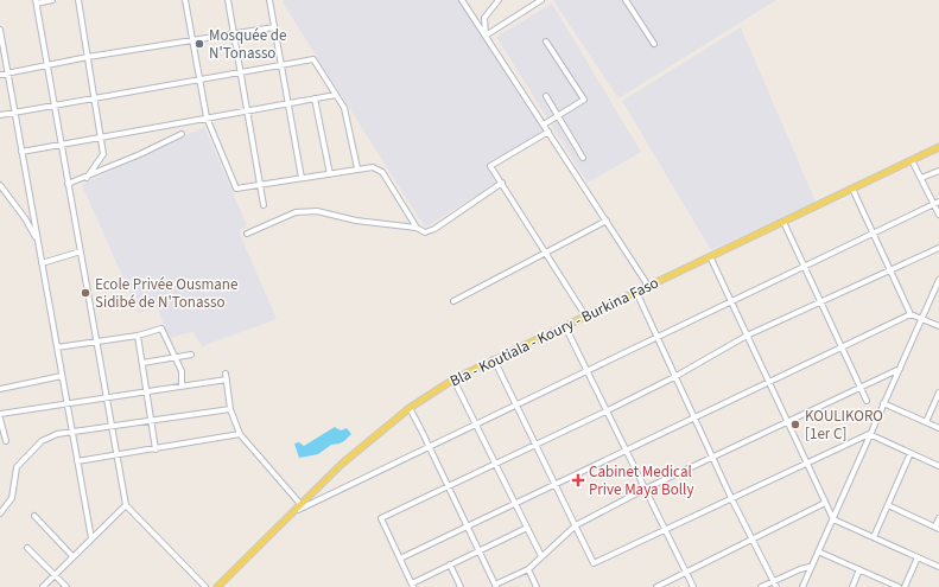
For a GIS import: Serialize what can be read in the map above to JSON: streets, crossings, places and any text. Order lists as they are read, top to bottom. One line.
{"streets":{"main road":["Bla - Koutiala - Koury - Burkina Faso"]},"places":{"other":["Mosquée de N'Tonasso","Ecole Privée Ousmane Sidibé de N'Tonasso","KOULIKORO [1er C]"],"health":["Cabinet Medical Prive Maya Bolly"]}}
